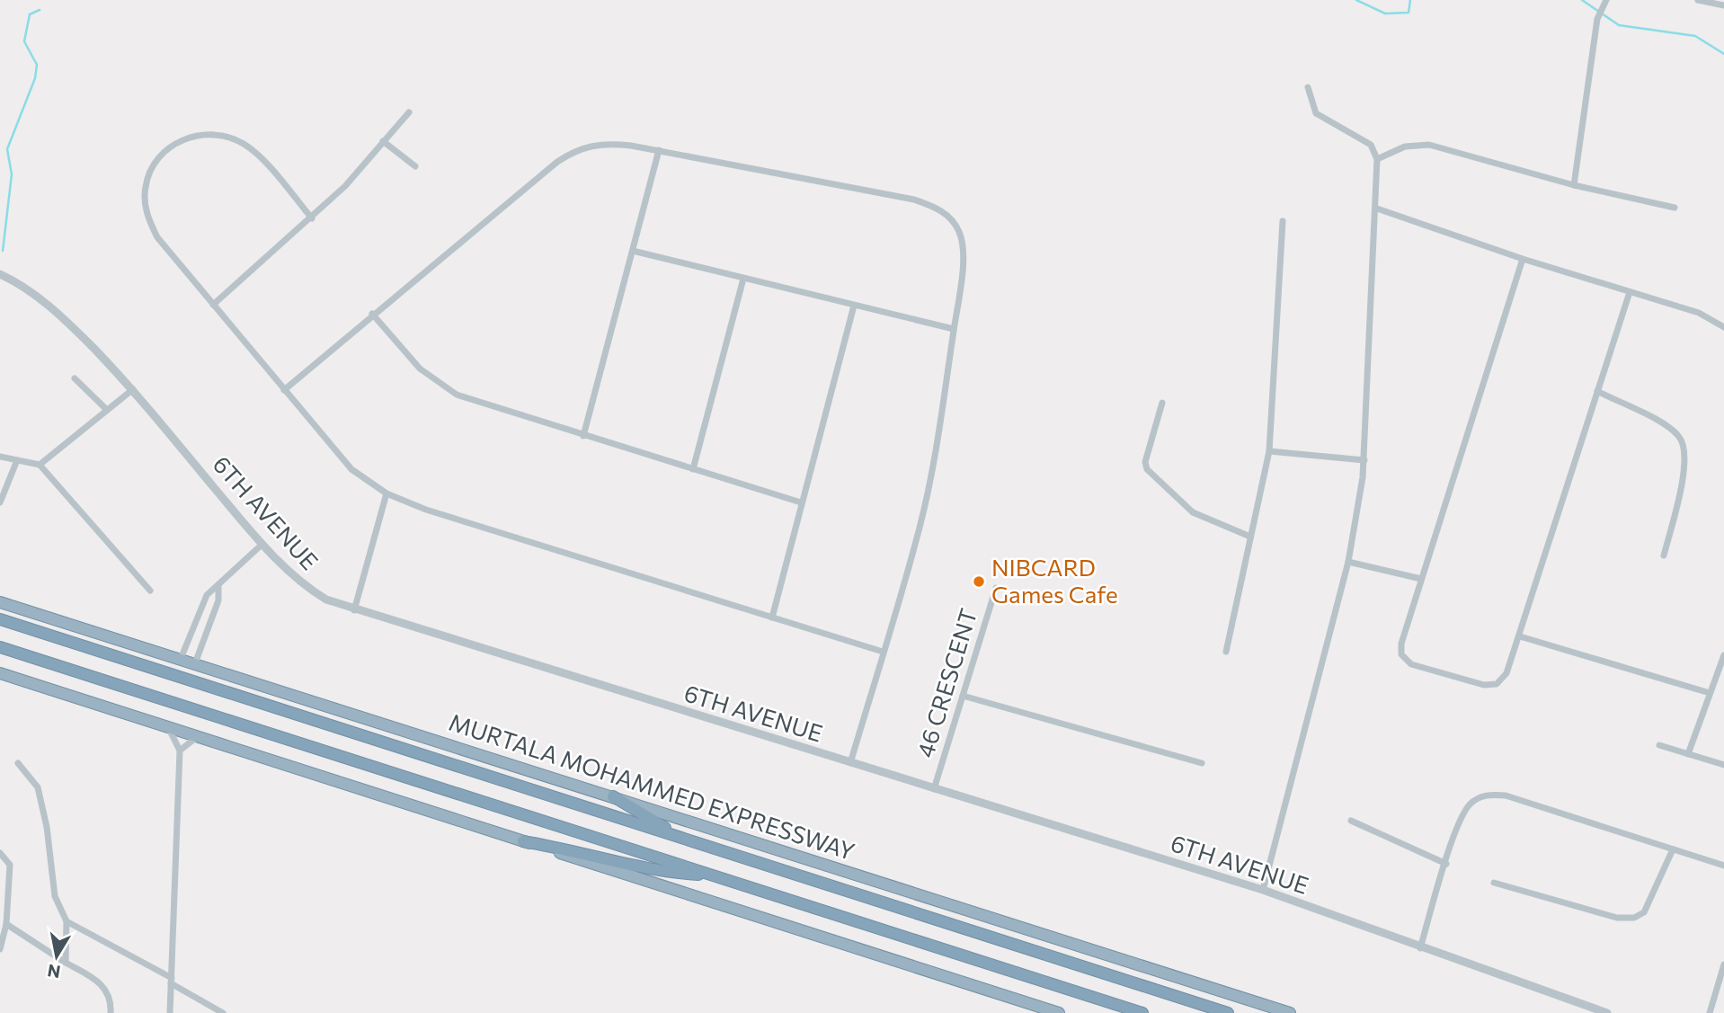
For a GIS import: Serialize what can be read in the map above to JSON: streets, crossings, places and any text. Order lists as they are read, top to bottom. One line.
{"streets":{"highway":["MURTALA MOHAMMED EXPRESSWAY"],"street":["6TH AVENUE","46 CRESCENT"]},"crossings":[["6TH AVENUE","46 CRESCENT"]],"places":["NIBCARD Games Cafe"],"north":"bottom"}
